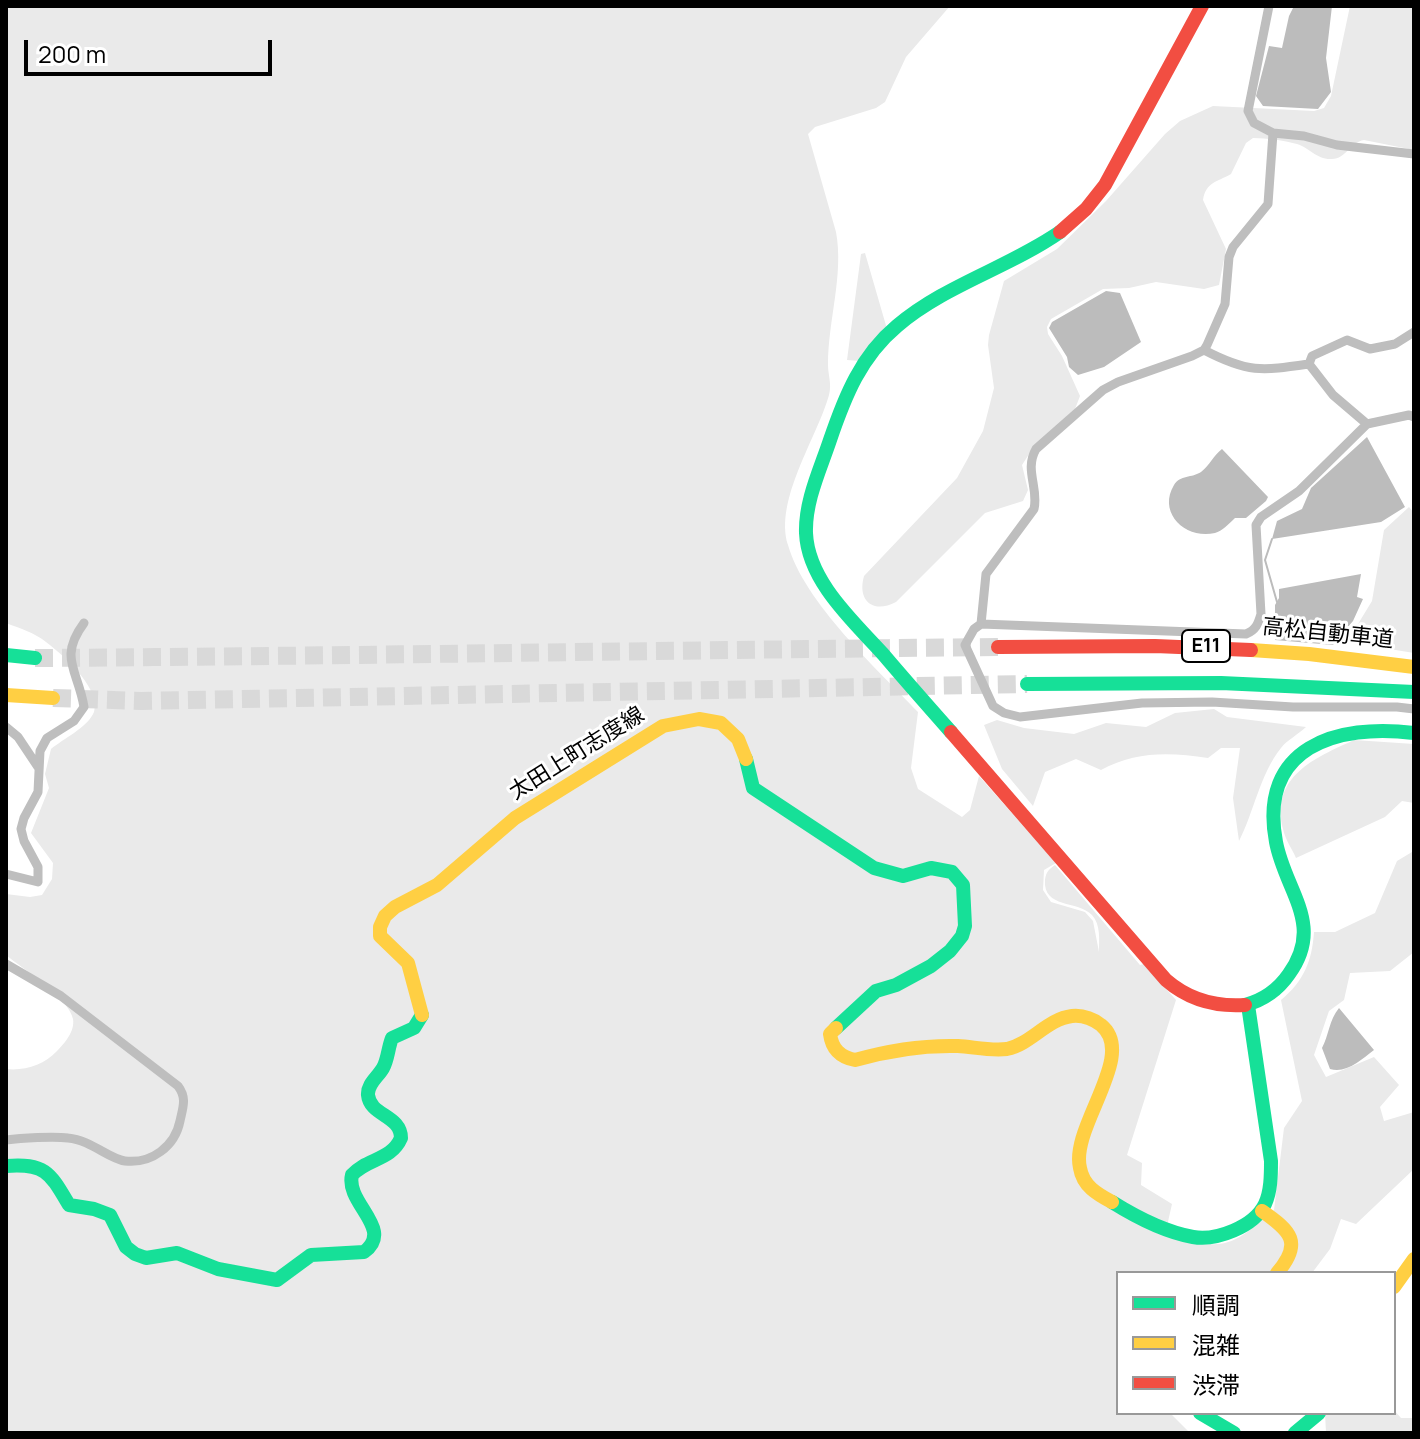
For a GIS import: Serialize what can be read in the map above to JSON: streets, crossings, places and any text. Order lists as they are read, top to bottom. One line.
{"streets":{"main road":["高松自動車道","E11","太田上町志度線"]},"legend":["順調","混雑","渋滞"],"scale_bar":"200 m"}
